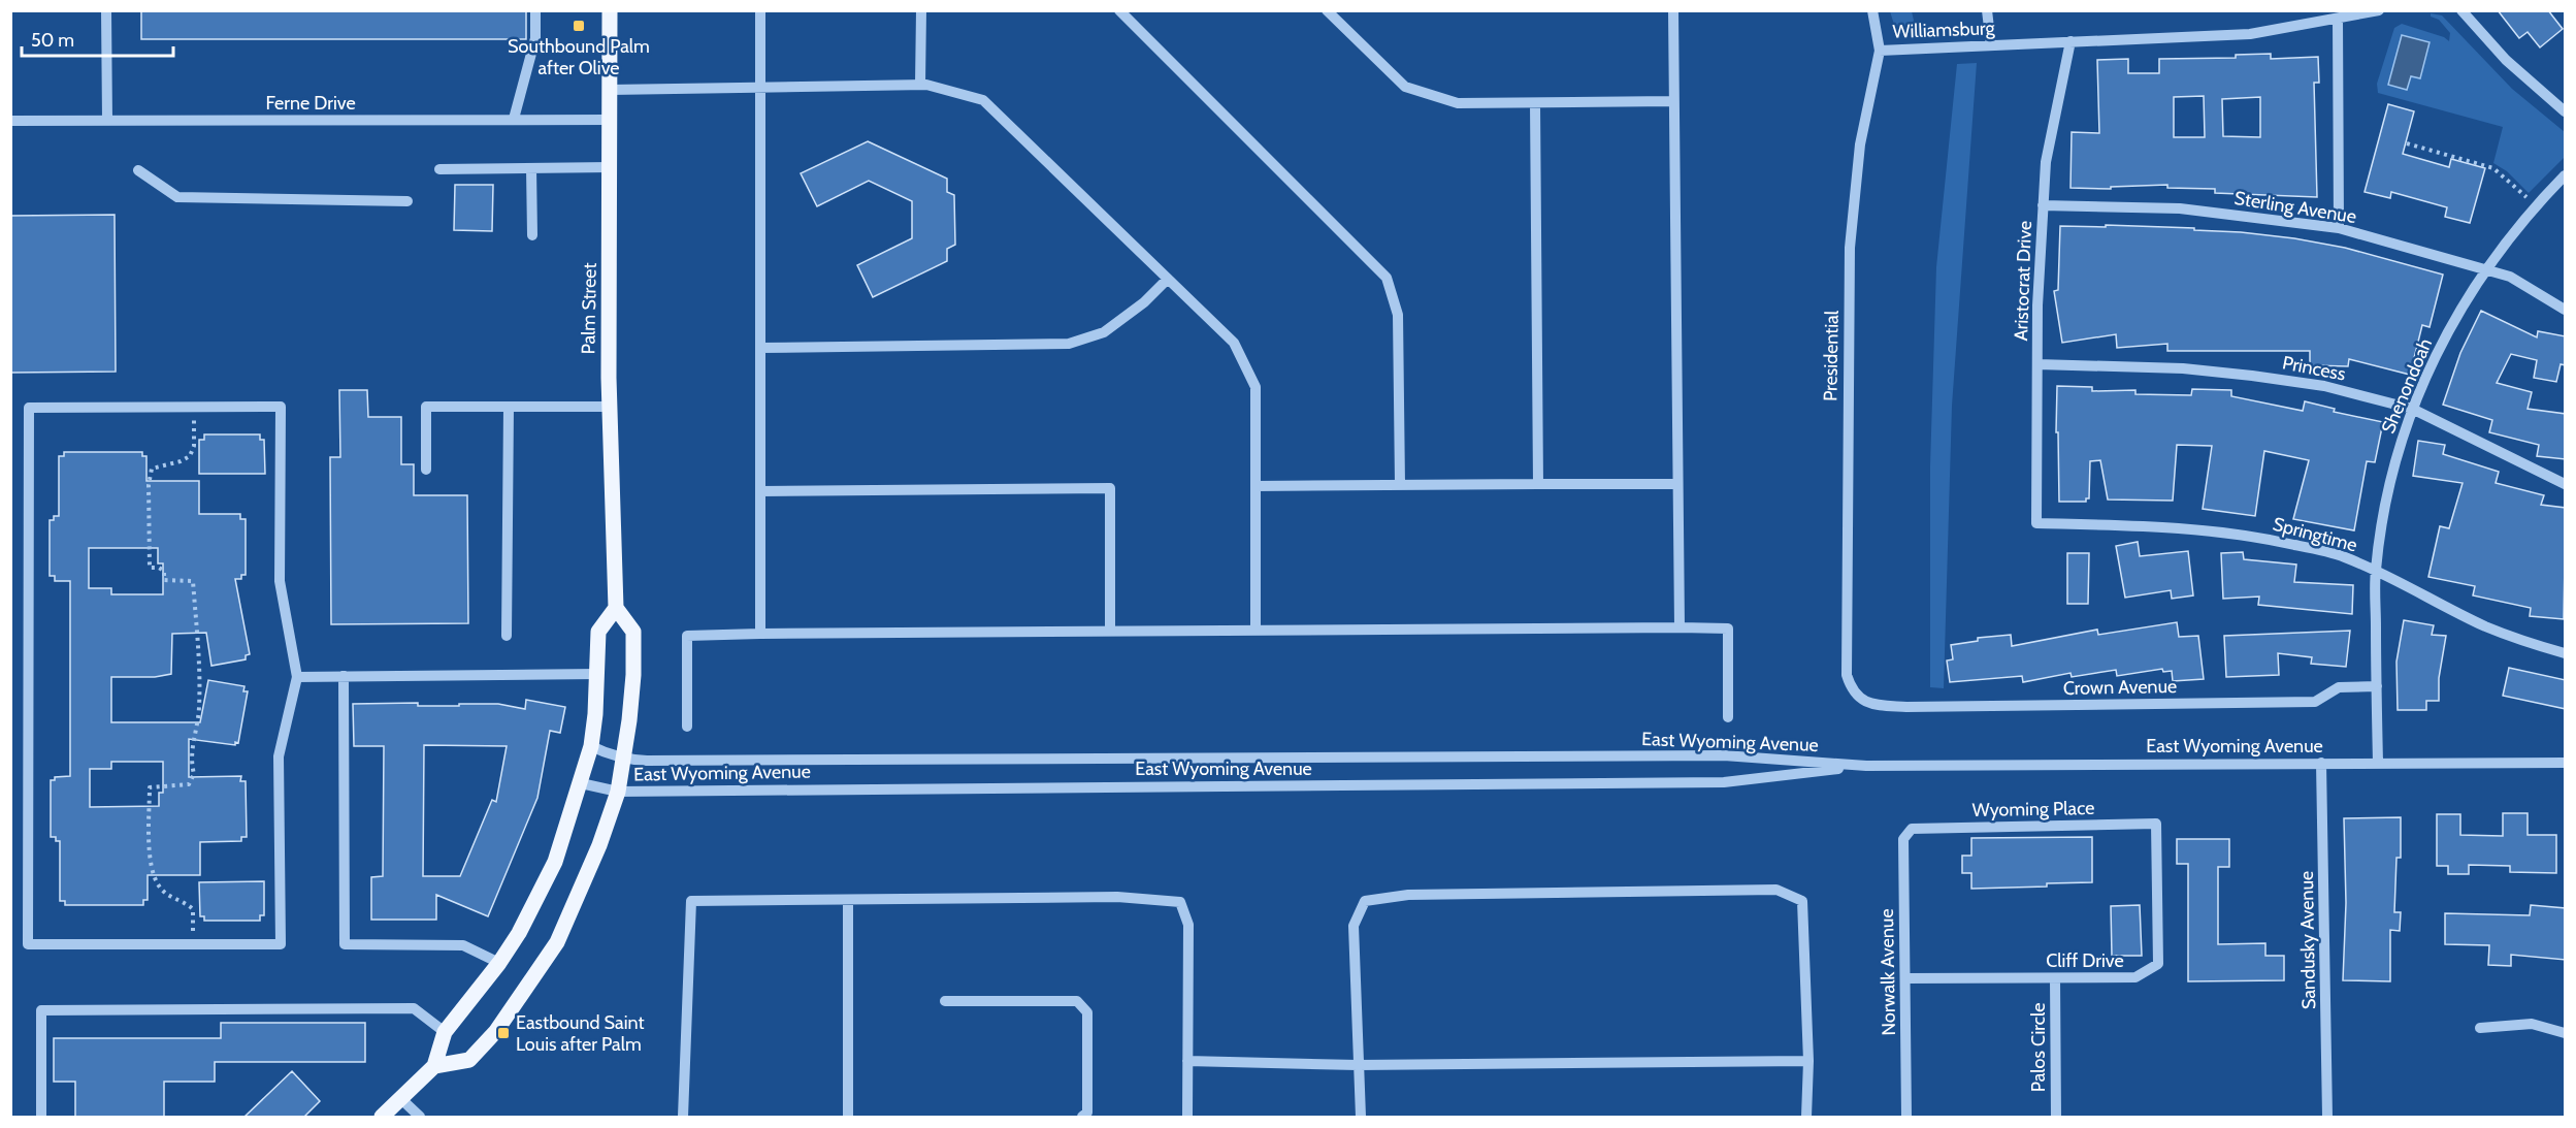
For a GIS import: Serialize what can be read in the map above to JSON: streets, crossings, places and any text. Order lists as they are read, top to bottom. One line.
{"streets":{"main road":["Palm Street"],"street":["Williamsburg","Ferne Drive","Sterling Avenue","Aristocrat Drive","Presidential","Princess","Shenondoah","Springtime","Crown Avenue","East Wyoming Avenue","Wyoming Place","Sandusky Avenue","Cliff Drive","Norwalk Avenue","Palos Circle"]},"crossings":[["Williamsburg","Aristocrat Drive"],["Williamsburg","Presidential"],["Ferne Drive","Palm Street"],["Sterling Avenue","Aristocrat Drive"],["Sterling Avenue","Shenondoah"],["Aristocrat Drive","Princess"],["Aristocrat Drive","Springtime"],["Presidential","Crown Avenue"],["Princess","Shenondoah"],["Shenondoah","Springtime"],["Shenondoah","Crown Avenue"],["Shenondoah","East Wyoming Avenue"],["East Wyoming Avenue","Sandusky Avenue"],["Wyoming Place","Cliff Drive"],["Wyoming Place","Norwalk Avenue"],["Cliff Drive","Norwalk Avenue"],["Cliff Drive","Palos Circle"]],"places":{"transit":["Southbound Palm after Olive","Eastbound Saint Louis after Palm"]},"scale_bar":"50 m"}
